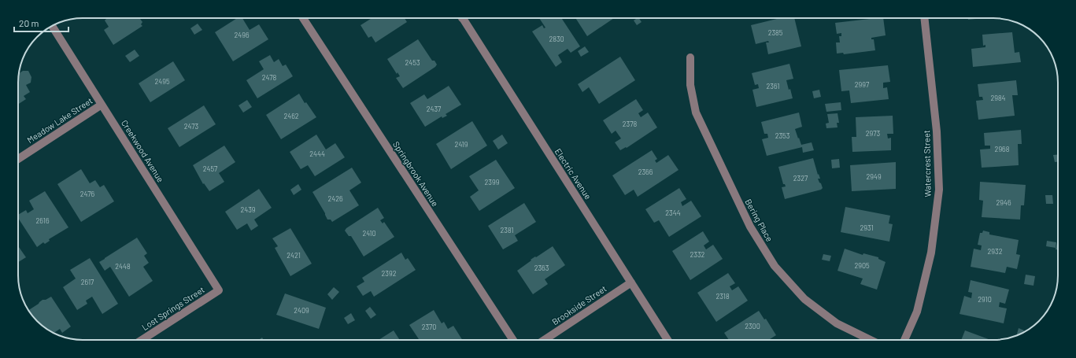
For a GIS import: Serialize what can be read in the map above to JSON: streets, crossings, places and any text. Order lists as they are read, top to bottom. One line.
{"streets":{"street":["Meadow Lake Street","Creekwood Avenue","Watercrest Street","Springbrook Avenue","Electric Avenue","Bering Place","Brookside Street","Lost Springs Street"]},"crossings":[["Meadow Lake Street","Creekwood Avenue"],["Creekwood Avenue","Lost Springs Street"],["Electric Avenue","Brookside Street"]],"house_numbers":["2385","2496","2830","2453","2478","2495","2997","2361","2984","2437","2462","2378","2473","2973","2353","2419","2968","2444","2457","2366","2949","2327","2399","2476","2426","2946","2439","2344","2616","2931","2381","2410","2932","2332","2421","2905","2448","2363","2392","2617","2318","2910","2409","2300","2370"],"scale_bar":"20 m"}
